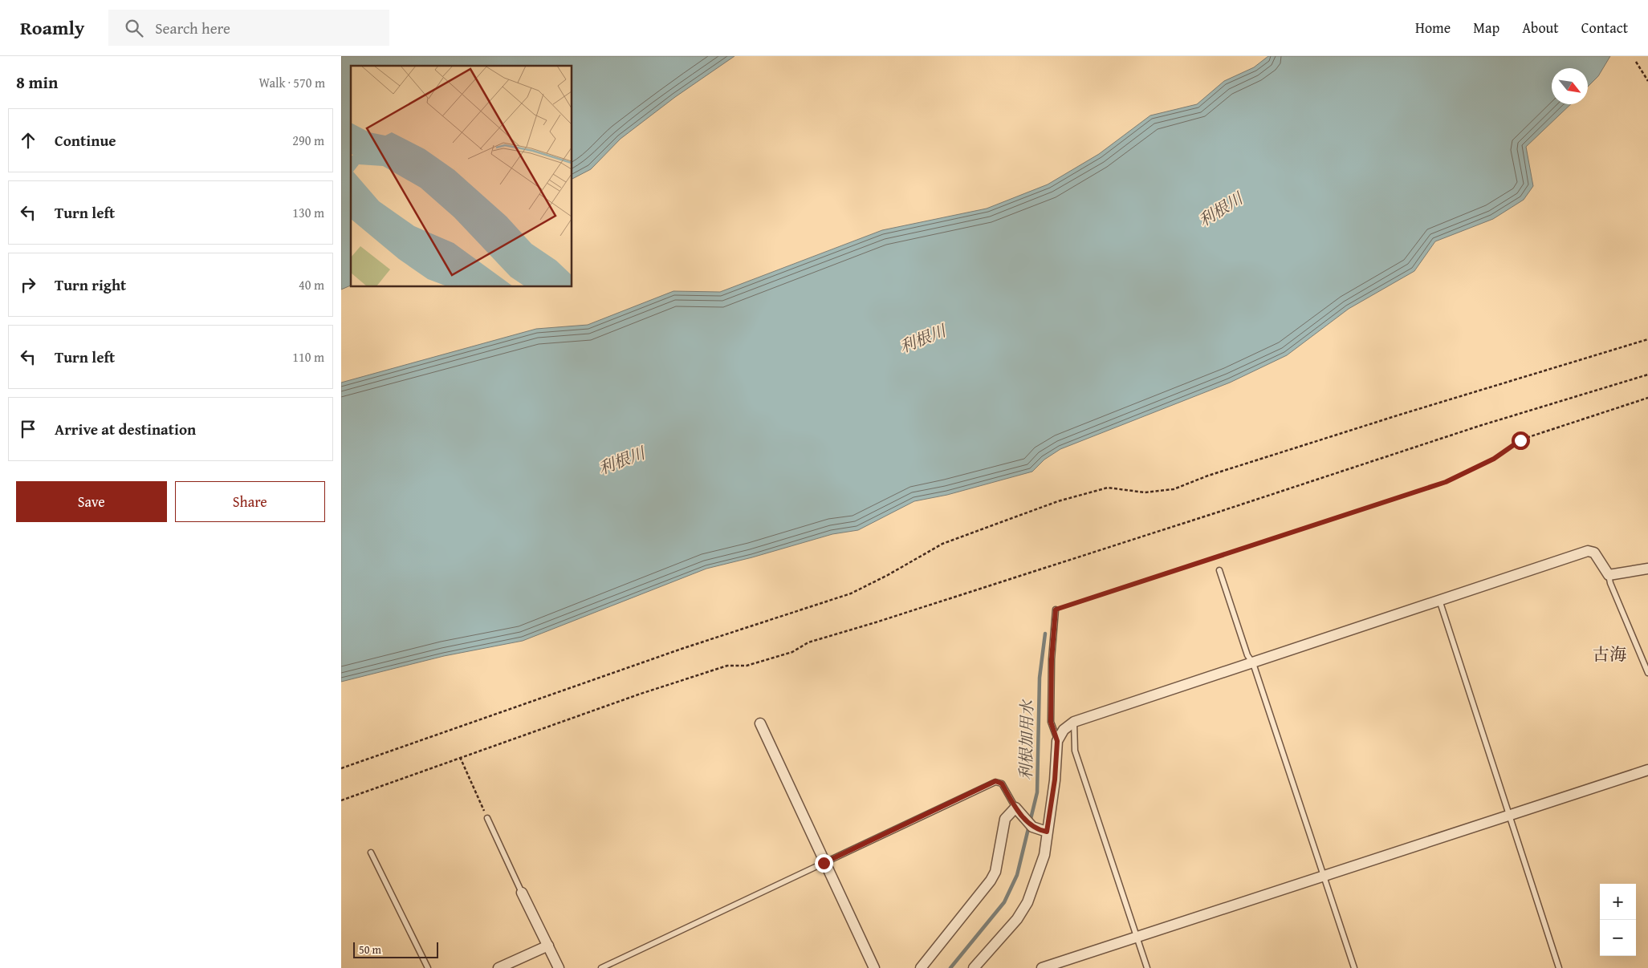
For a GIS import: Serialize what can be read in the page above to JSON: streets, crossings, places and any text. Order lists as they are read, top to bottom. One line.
{"districts":["古海"],"water":["利根川","利根加用水"],"scale_bar":"50 m","north":"bottom right","page":{"header":"Roamly","search":"Search here","nav":["Home","Map","About","Contact"],"heading":["8 min","Walk · 570 m"],"list":[["Continue","290 m"],["Turn left","130 m"],["Turn right","40 m"],["Turn left","110 m"],"Arrive at destination"],"buttons":["Save","Share"],"map_buttons":["+","−"],"scale":"50 m"}}
